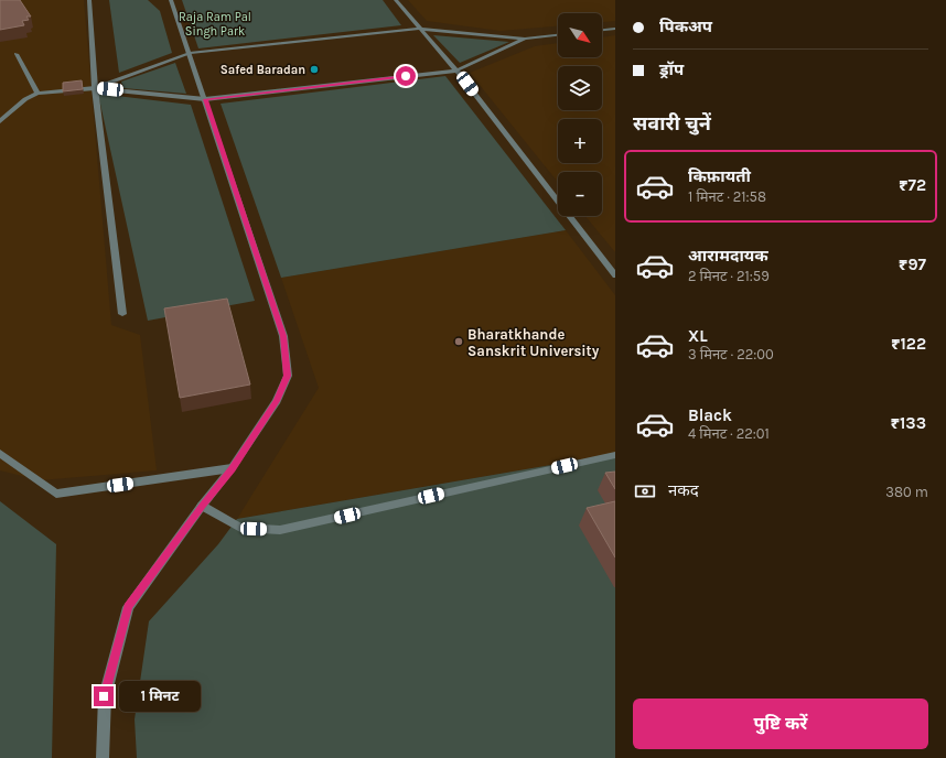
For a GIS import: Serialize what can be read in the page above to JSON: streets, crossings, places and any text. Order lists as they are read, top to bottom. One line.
{"parks":["Raja Ram Pal Singh Park"],"places":["Safed Baradan","Bharatkhande Sanskrit University"],"north":"bottom right","page":{"banner":["पिकअप","ड्रॉप"],"map_buttons":["+","−"],"heading":"सवारी चुनें","list":[{"name":"किफ़ायती","note":"1 मिनट · 21:58","value":"₹72"},{"name":"आरामदायक","note":"2 मिनट · 21:59","value":"₹97"},{"name":"XL","note":"3 मिनट · 22:00","value":"₹122"},{"name":"Black","note":"4 मिनट · 22:01","value":"₹133"}],"pay":["नकद","380 m"],"bubble":"1 मिनट","buttons":"पुष्टि करें"}}
